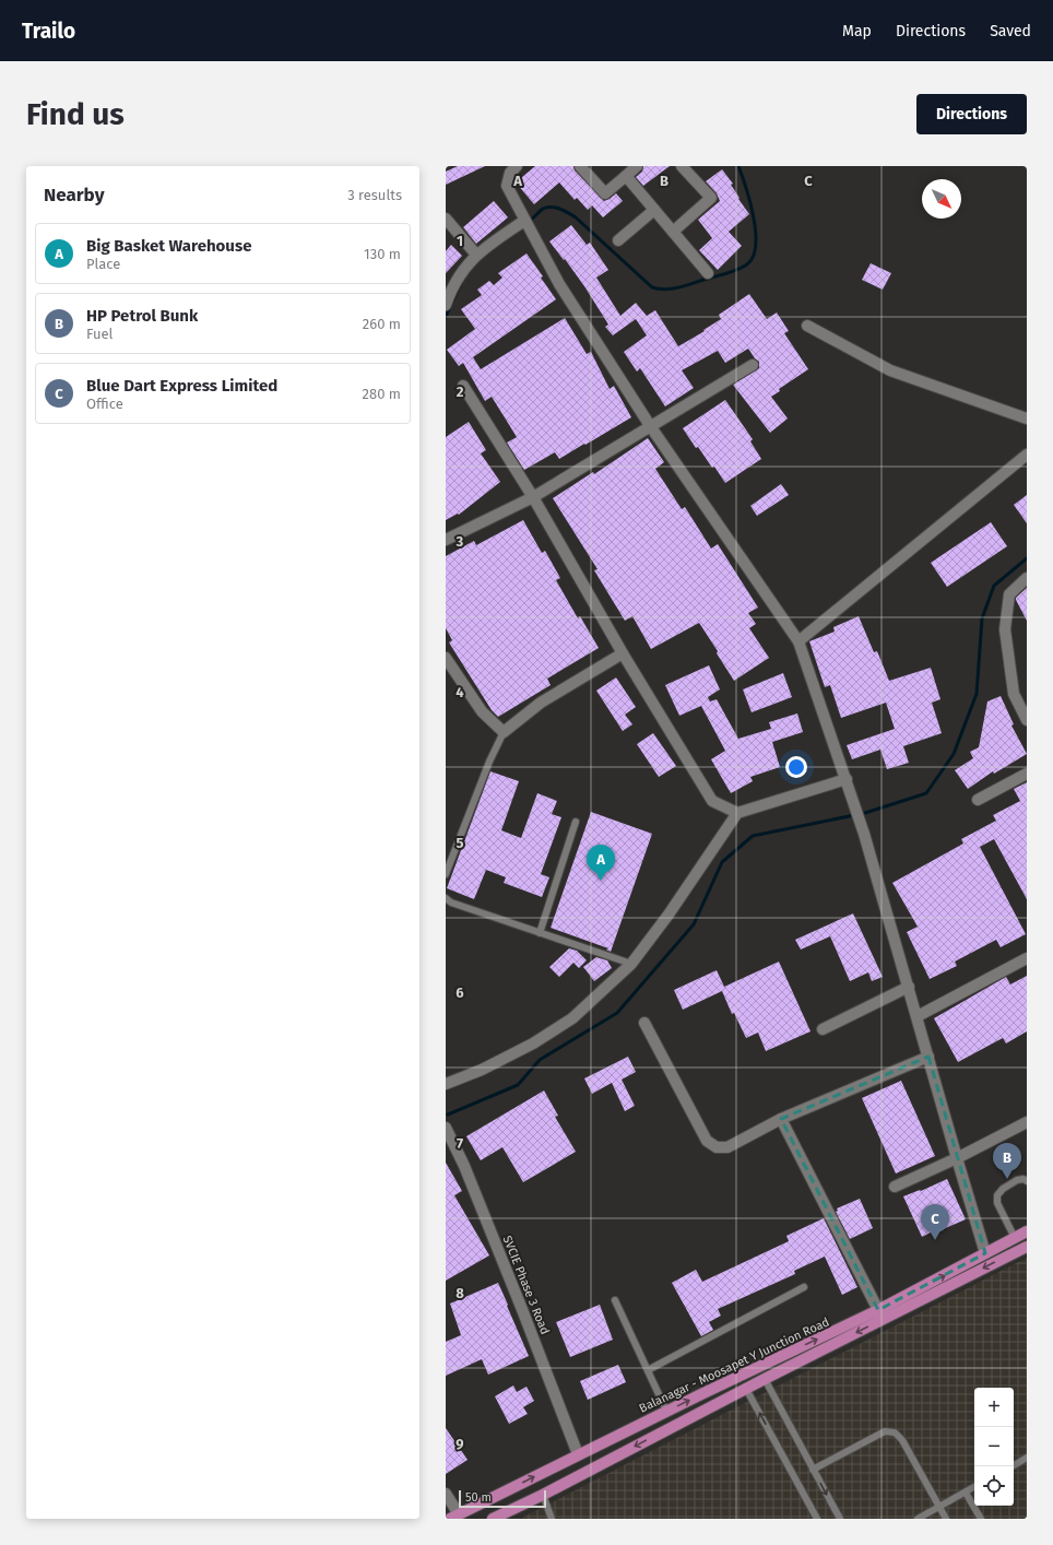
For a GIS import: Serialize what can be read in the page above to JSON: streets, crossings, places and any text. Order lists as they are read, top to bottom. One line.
{"streets":{"main road":["Balanagar - Moosapet Y Junction Road"],"street":["SVCIE Phase 3 Road"]},"crossings":[["SVCIE Phase 3 Road","Balanagar - Moosapet Y Junction Road"]],"scale_bar":"50 m","north":"bottom right","page":{"header":"Trailo","nav":["Map","Directions","Saved"],"buttons":"Directions","title":"Find us","heading":["Nearby","3 results"],"list":[{"mark":"A","name":"Big Basket Warehouse","note":"Place","value":"130 m"},{"mark":"B","name":"HP Petrol Bunk","note":"Fuel","value":"260 m"},{"mark":"C","name":"Blue Dart Express Limited","note":"Office","value":"280 m"}],"pins":["A","B","C"],"map_buttons":["+","−"],"scale":"50 m"},"grid":{"columns":["A","B","C"],"rows":["1","2","3","4","5","6","7","8","9"]}}
